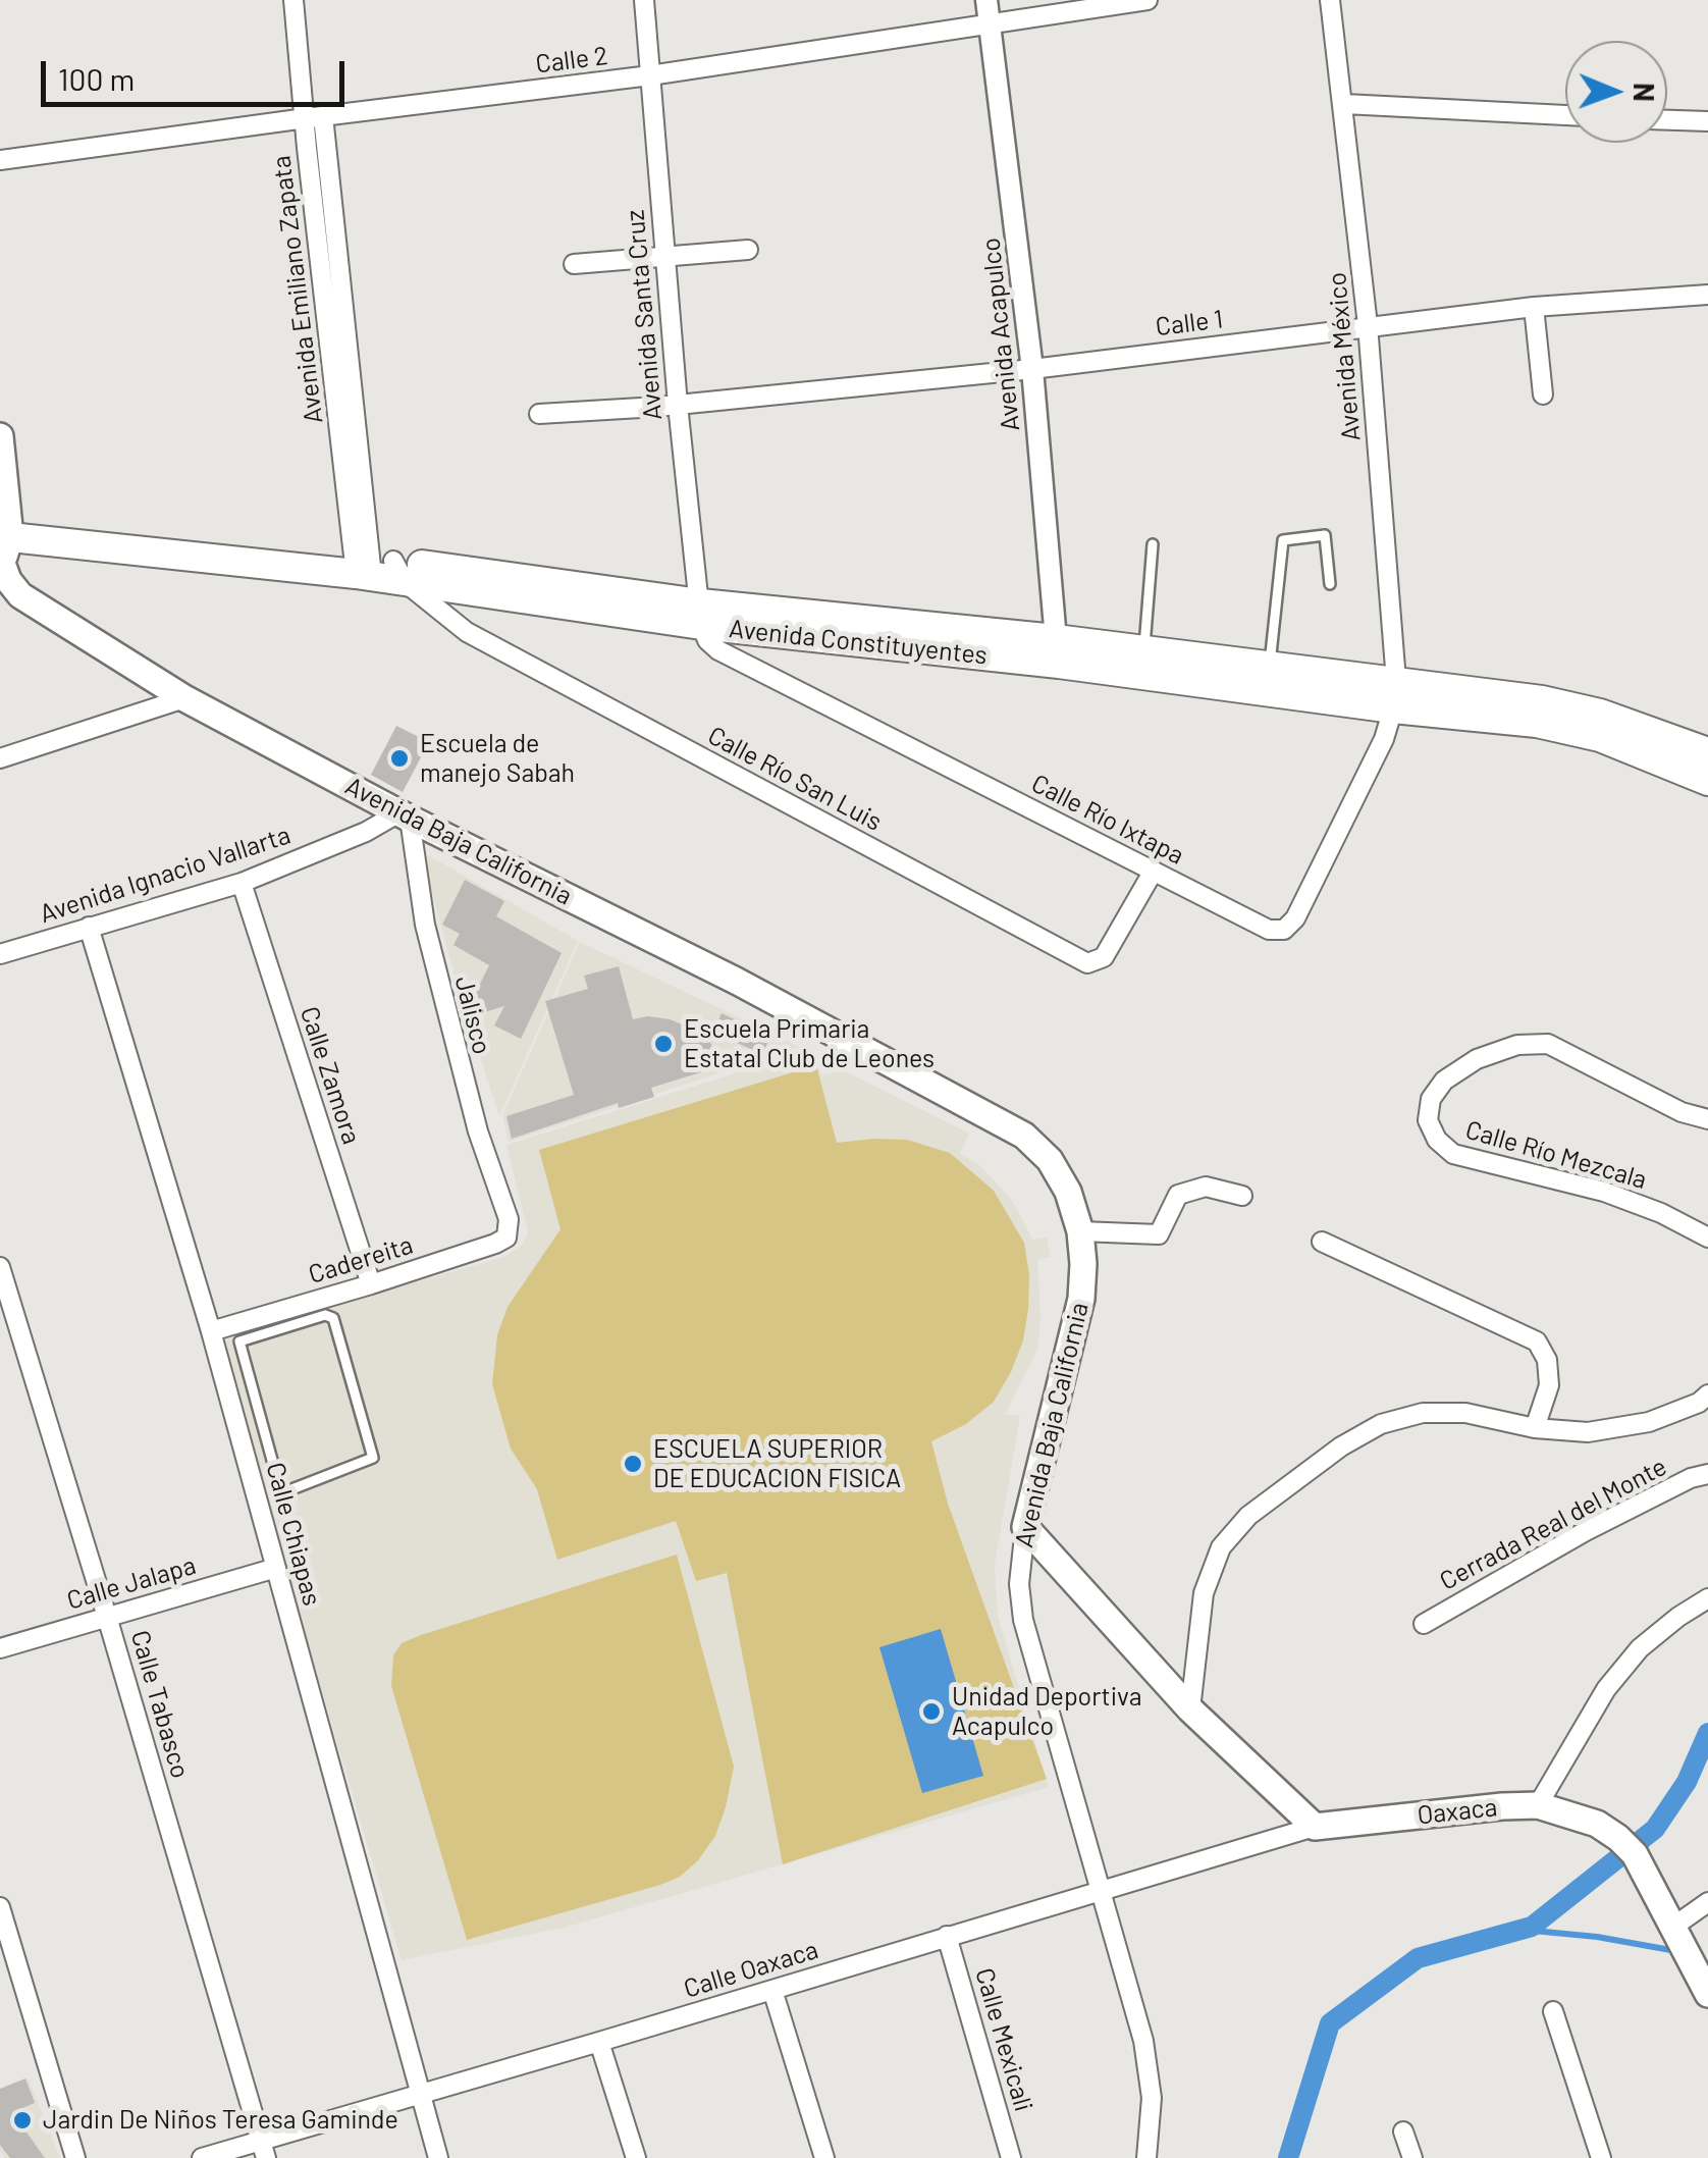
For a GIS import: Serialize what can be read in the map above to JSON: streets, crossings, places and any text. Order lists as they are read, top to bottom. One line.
{"streets":{"main road":["Avenida Constituyentes","Avenida Baja California","Oaxaca"],"street":["Calle 2","Avenida Emiliano Zapata","Avenida Santa Cruz","Calle 1","Avenida Acapulco","Avenida México","Calle Río San Luis","Calle Río Ixtapa","Avenida Ignacio Vallarta","Jalisco","Calle Zamora","Calle Río Mezcala","Cadereita","Cerrada Real del Monte","Calle Chiapas","Calle Jalapa","Calle Tabasco","Calle Oaxaca","Calle Mexicali"]},"crossings":[["Calle 2","Avenida Emiliano Zapata"],["Calle 2","Avenida Santa Cruz"],["Calle 2","Avenida Acapulco"],["Avenida Emiliano Zapata","Avenida Constituyentes"],["Avenida Emiliano Zapata","Calle Río San Luis"],["Avenida Santa Cruz","Calle 1"],["Avenida Santa Cruz","Avenida Constituyentes"],["Avenida Santa Cruz","Calle Río Ixtapa"],["Calle 1","Avenida Acapulco"],["Calle 1","Avenida México"],["Avenida Acapulco","Avenida Constituyentes"],["Avenida México","Avenida Constituyentes"],["Avenida México","Calle Río Ixtapa"],["Avenida Constituyentes","Calle Río San Luis"],["Avenida Constituyentes","Calle Río Ixtapa"],["Avenida Constituyentes","Avenida Baja California"],["Calle Río San Luis","Calle Río Ixtapa"],["Avenida Baja California","Avenida Ignacio Vallarta"],["Avenida Baja California","Jalisco"],["Avenida Baja California","Calle Oaxaca"],["Avenida Ignacio Vallarta","Jalisco"],["Avenida Ignacio Vallarta","Calle Zamora"],["Avenida Ignacio Vallarta","Calle Chiapas"],["Jalisco","Cadereita"],["Calle Zamora","Cadereita"],["Cadereita","Calle Chiapas"],["Calle Chiapas","Calle Jalapa"],["Calle Chiapas","Calle Oaxaca"],["Calle Jalapa","Calle Tabasco"],["Calle Tabasco","Calle Oaxaca"],["Oaxaca","Calle Oaxaca"],["Calle Oaxaca","Calle Mexicali"]],"places":["Escuela de manejo Sabah","Escuela Primaria Estatal Club de Leones","ESCUELA SUPERIOR DE EDUCACION FISICA","Unidad Deportiva Acapulco","Jardin De Niños Teresa Gaminde"],"scale_bar":"100 m","north":"right"}
